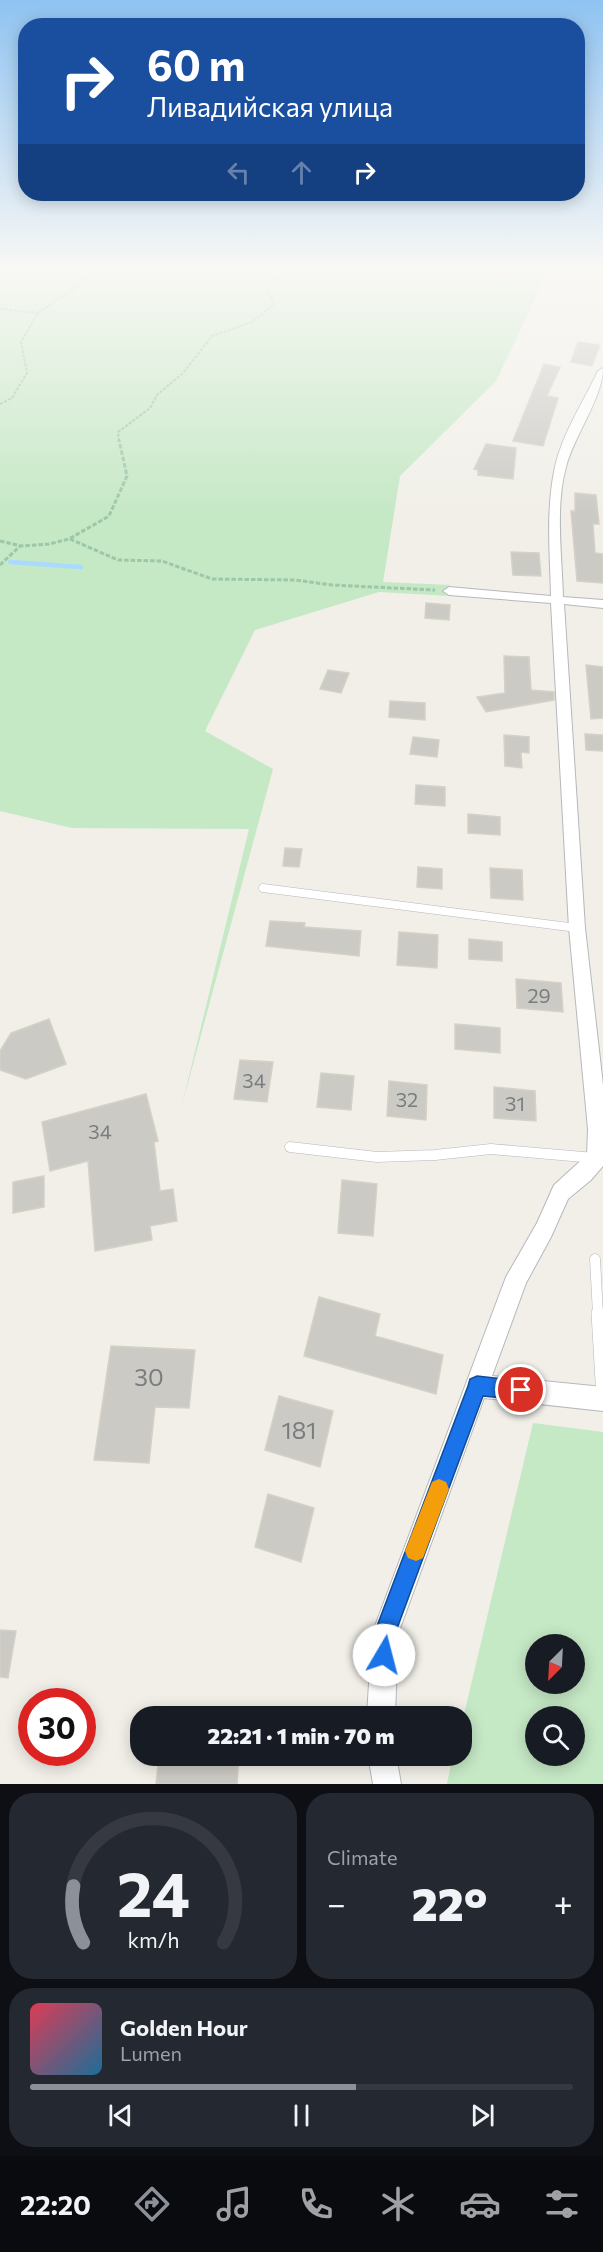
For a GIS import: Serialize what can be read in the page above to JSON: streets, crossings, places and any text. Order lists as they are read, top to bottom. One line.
{"house_numbers":["29","34","32","31","34","30","181"],"north":"bottom left","page":{"turn":["60 m","Ливадийская улица"],"limit":"30","trip":"22:21 · 1 min · 70 m","tile":"Climate","heat":["−","22°","+"],"song":["Golden Hour","Lumen"],"tabs":"22:20","gauge":["24","km/h"]}}
